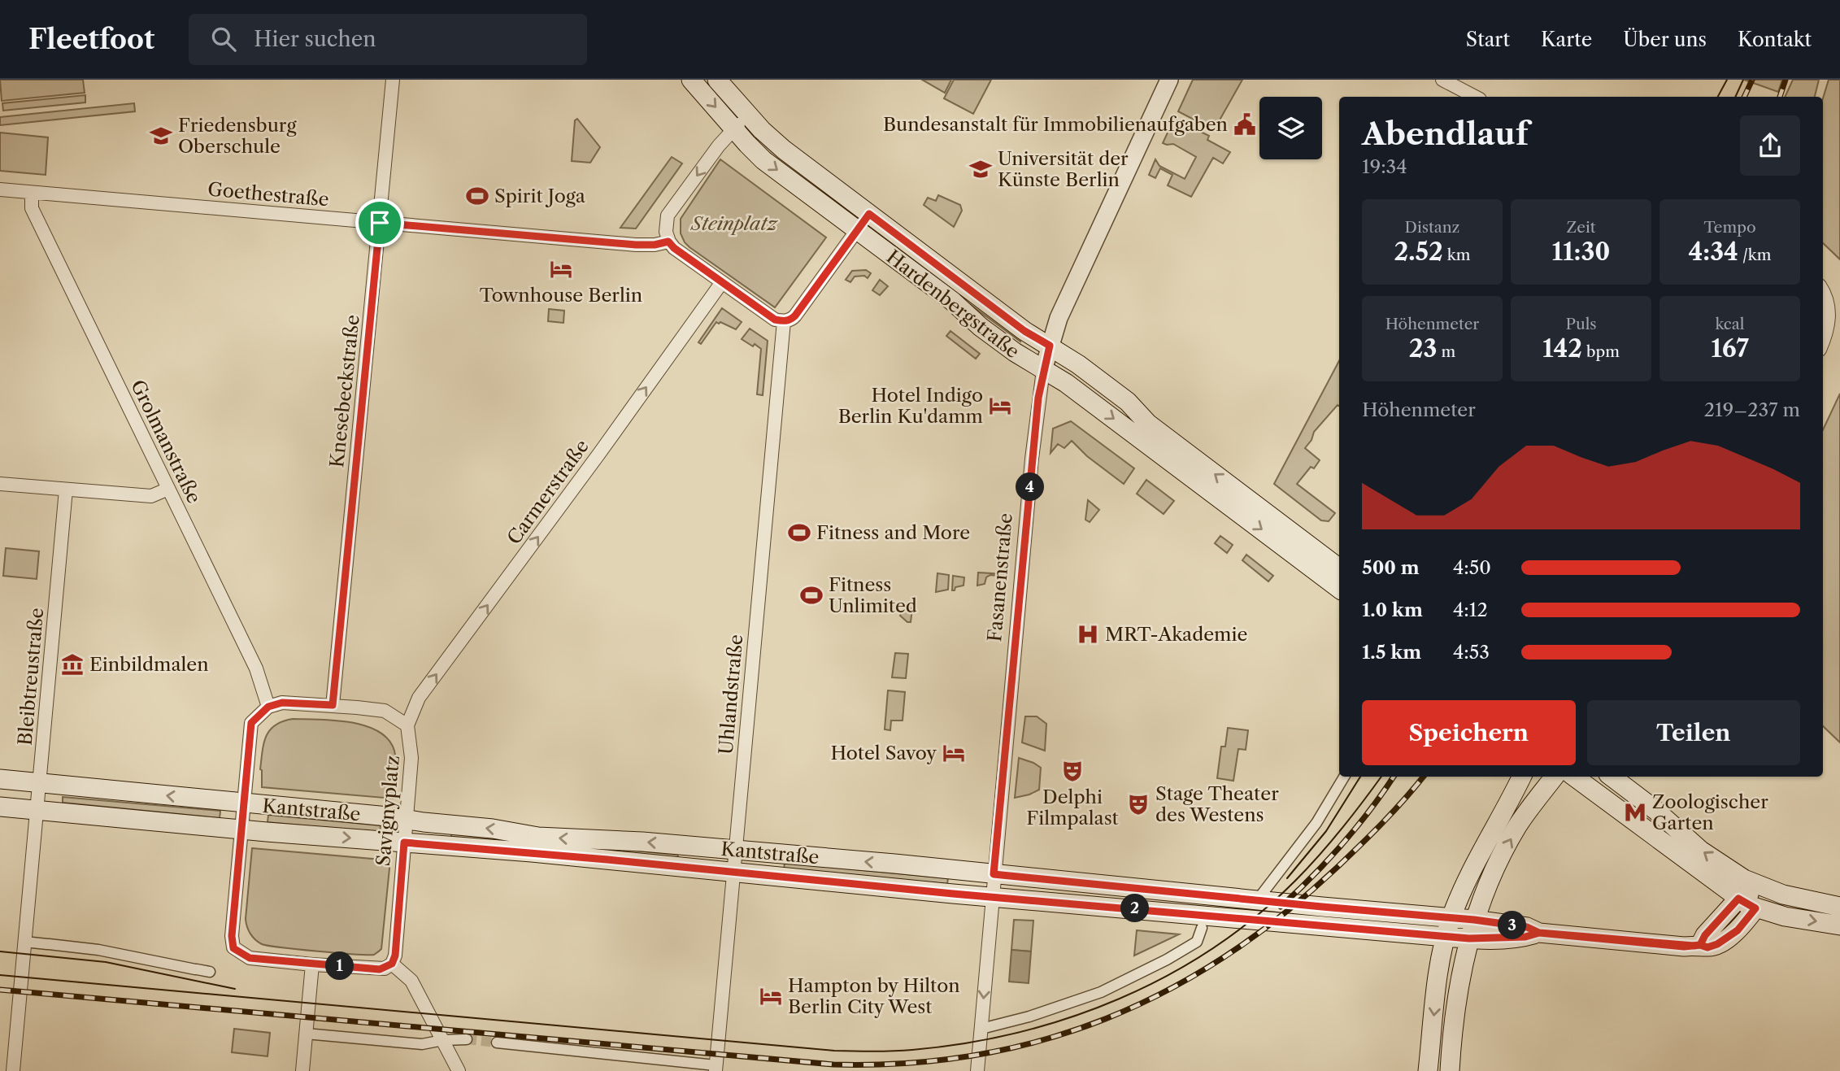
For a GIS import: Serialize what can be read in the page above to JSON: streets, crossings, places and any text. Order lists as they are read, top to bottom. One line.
{"streets":{"main road":["Hardenbergstraße","Kantstraße"],"street":["Goethestraße","Knesebeckstraße","Grolmanstraße","Carmerstraße","Fasanenstraße","Bleibtreustraße","Uhlandstraße","Savignyplatz"]},"crossings":[["Goethestraße","Knesebeckstraße"],["Goethestraße","Grolmanstraße"],["Hardenbergstraße","Fasanenstraße"],["Carmerstraße","Savignyplatz"],["Fasanenstraße","Kantstraße"],["Bleibtreustraße","Kantstraße"],["Uhlandstraße","Kantstraße"],["Kantstraße","Savignyplatz"]],"one_way":["Carmerstraße"],"parks":["Steinplatz"],"places":{"public building":["Bundesanstalt für Immobilienaufgaben"],"school or university":["Friedensburg Oberschule","Universität der Künste Berlin"],"sports":["Spirit Joga","Fitness and More","Fitness Unlimited"],"hotel":["Townhouse Berlin","Hotel Indigo Berlin Ku'damm","Hotel Savoy","Hampton by Hilton Berlin City West"],"hospital":["MRT-Akademie"],"museum":["Einbildmalen"],"theatre":["Delphi Filmpalast","Stage Theater des Westens"],"metro station":["Zoologischer Garten"]},"page":{"header":"Fleetfoot","search":"Hier suchen","nav":["Start","Karte","Über uns","Kontakt"],"heading":["Abendlauf","19:34"],"stats":[["Distanz","2.52 km"],["Zeit","11:30"],["Tempo","4:34 /km"],["Höhenmeter","23 m"],["Puls","142 bpm"],["kcal","167"]],"chart":["Höhenmeter","219–237 m"],"pins":["4","2","3","1"],"list":[{"name":"500 m","note":"4:50"},{"name":"1.0 km","note":"4:12"},{"name":"1.5 km","note":"4:53"}],"buttons":["Speichern","Teilen"]}}
